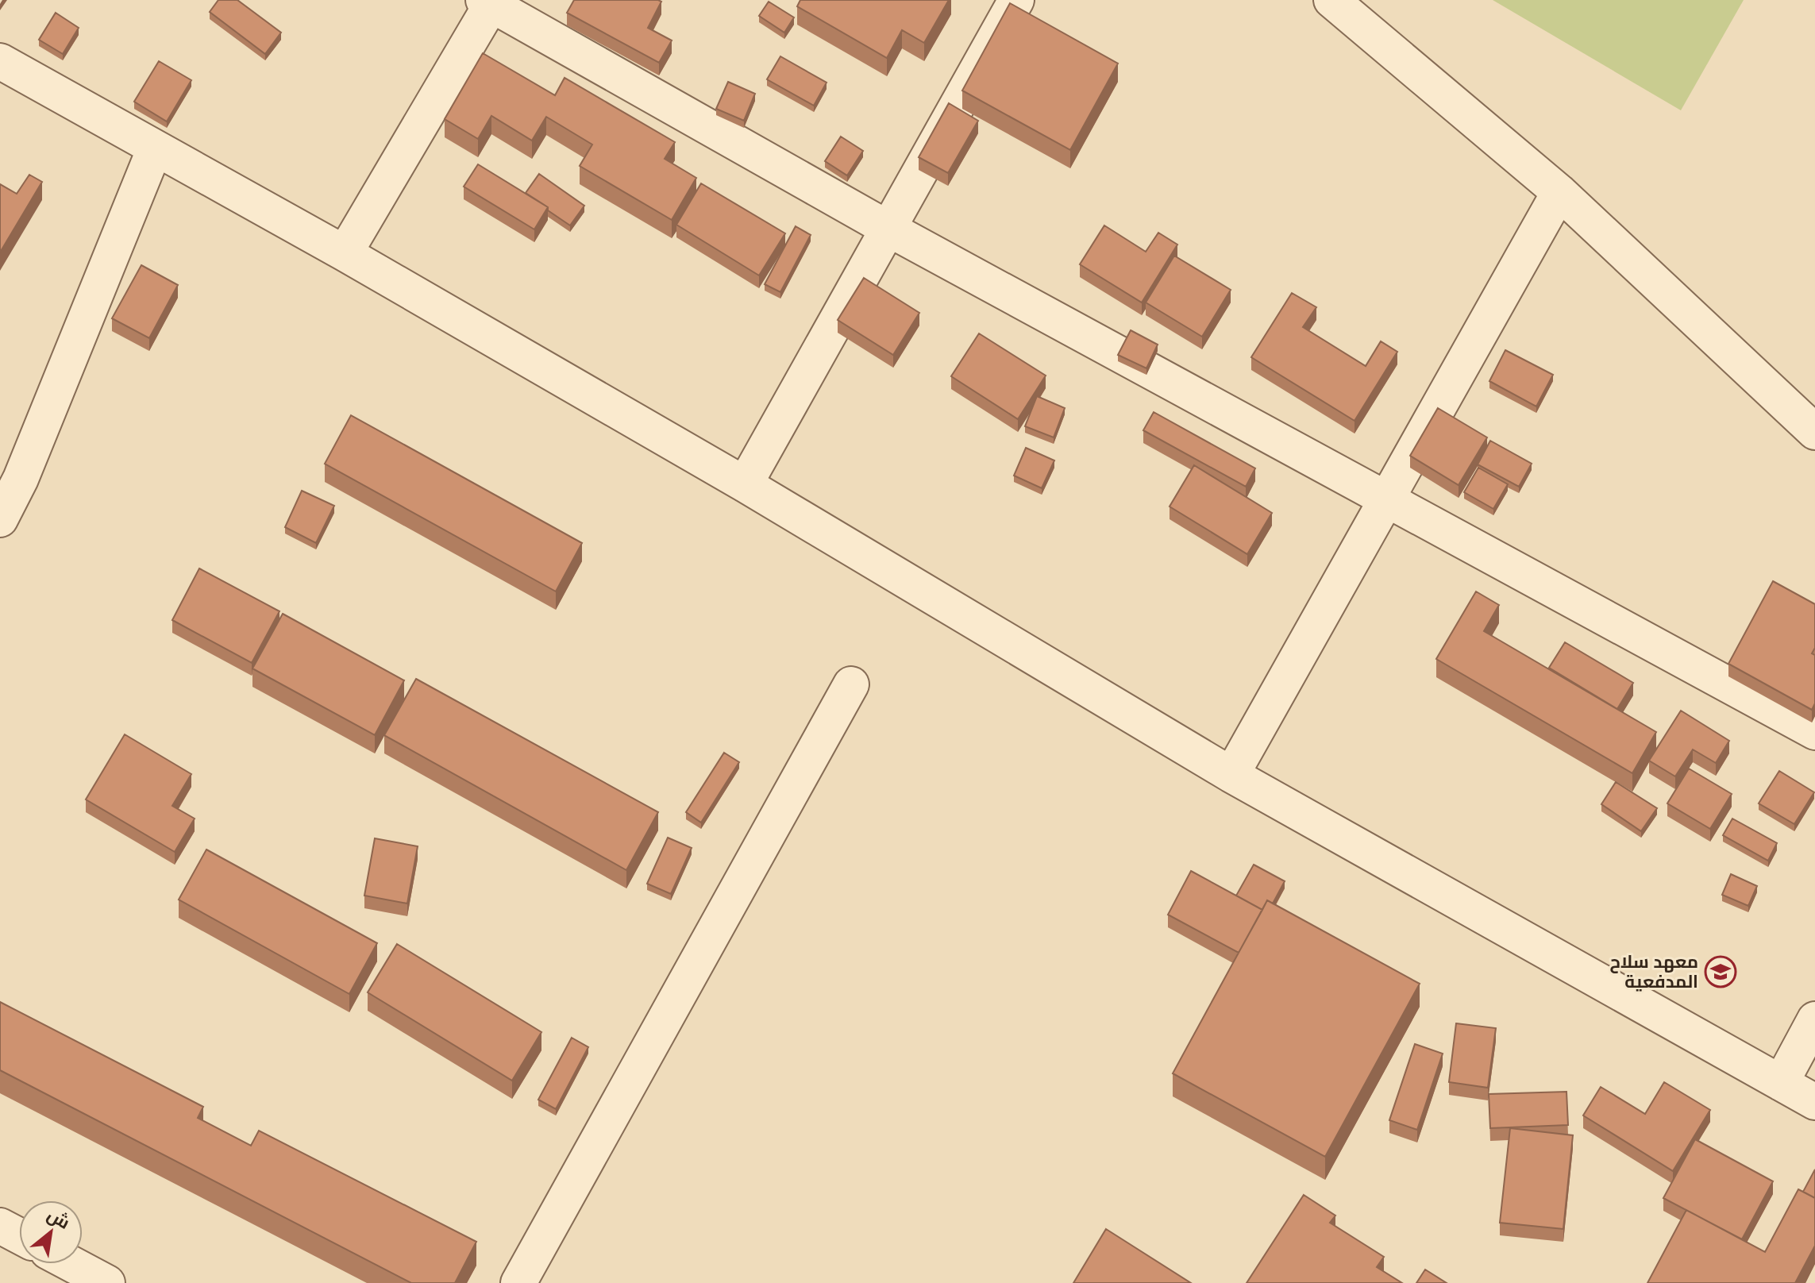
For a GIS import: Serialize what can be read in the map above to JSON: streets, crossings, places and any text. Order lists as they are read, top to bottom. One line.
{"places":{"school or university":["معهد سلاح المدفعية"]},"north":"top right"}
